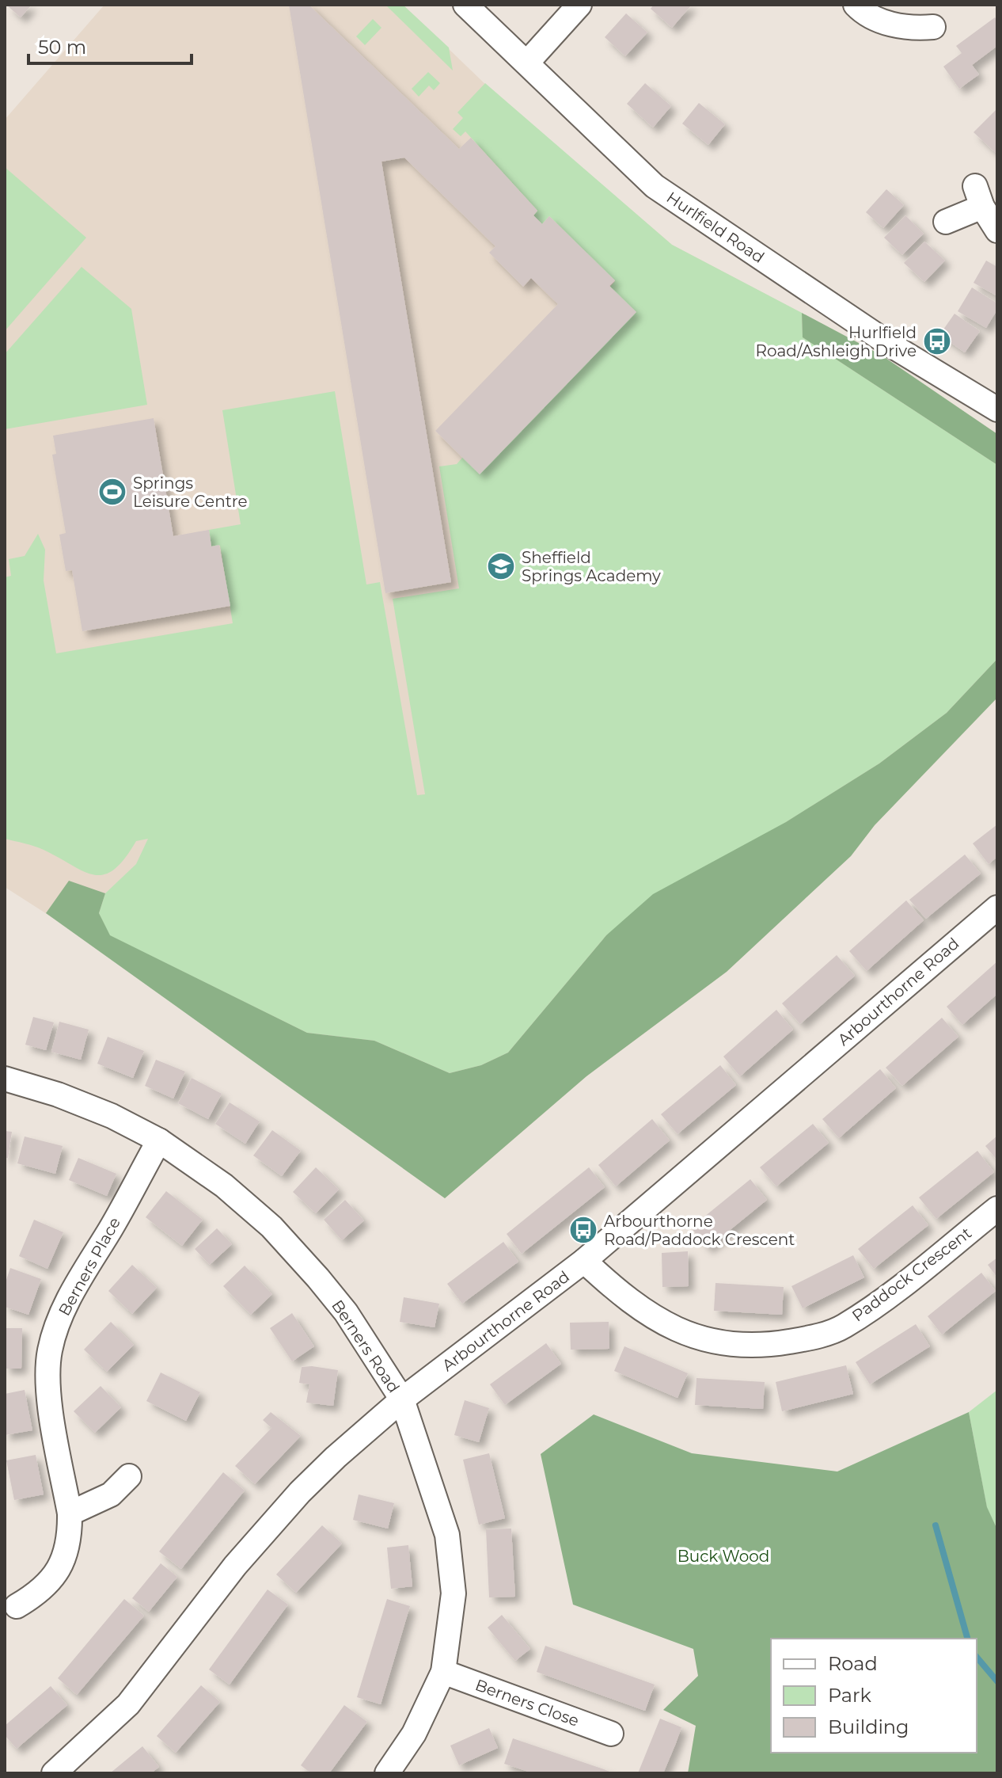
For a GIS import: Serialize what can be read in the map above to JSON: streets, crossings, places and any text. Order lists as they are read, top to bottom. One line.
{"streets":{"street":["Hurlfield Road","Arbourthorne Road","Berners Place","Paddock Crescent","Berners Road","Berners Close"]},"crossings":[["Arbourthorne Road","Paddock Crescent"],["Arbourthorne Road","Berners Road"],["Berners Place","Berners Road"],["Berners Road","Berners Close"]],"parks":["Buck Wood"],"places":{"bus stop":["Hurlfield Road/Ashleigh Drive","Arbourthorne Road/Paddock Crescent"],"sports":["Springs Leisure Centre"],"school or university":["Sheffield Springs Academy"]},"legend":["Road","Park","Building"],"scale_bar":"50 m"}
